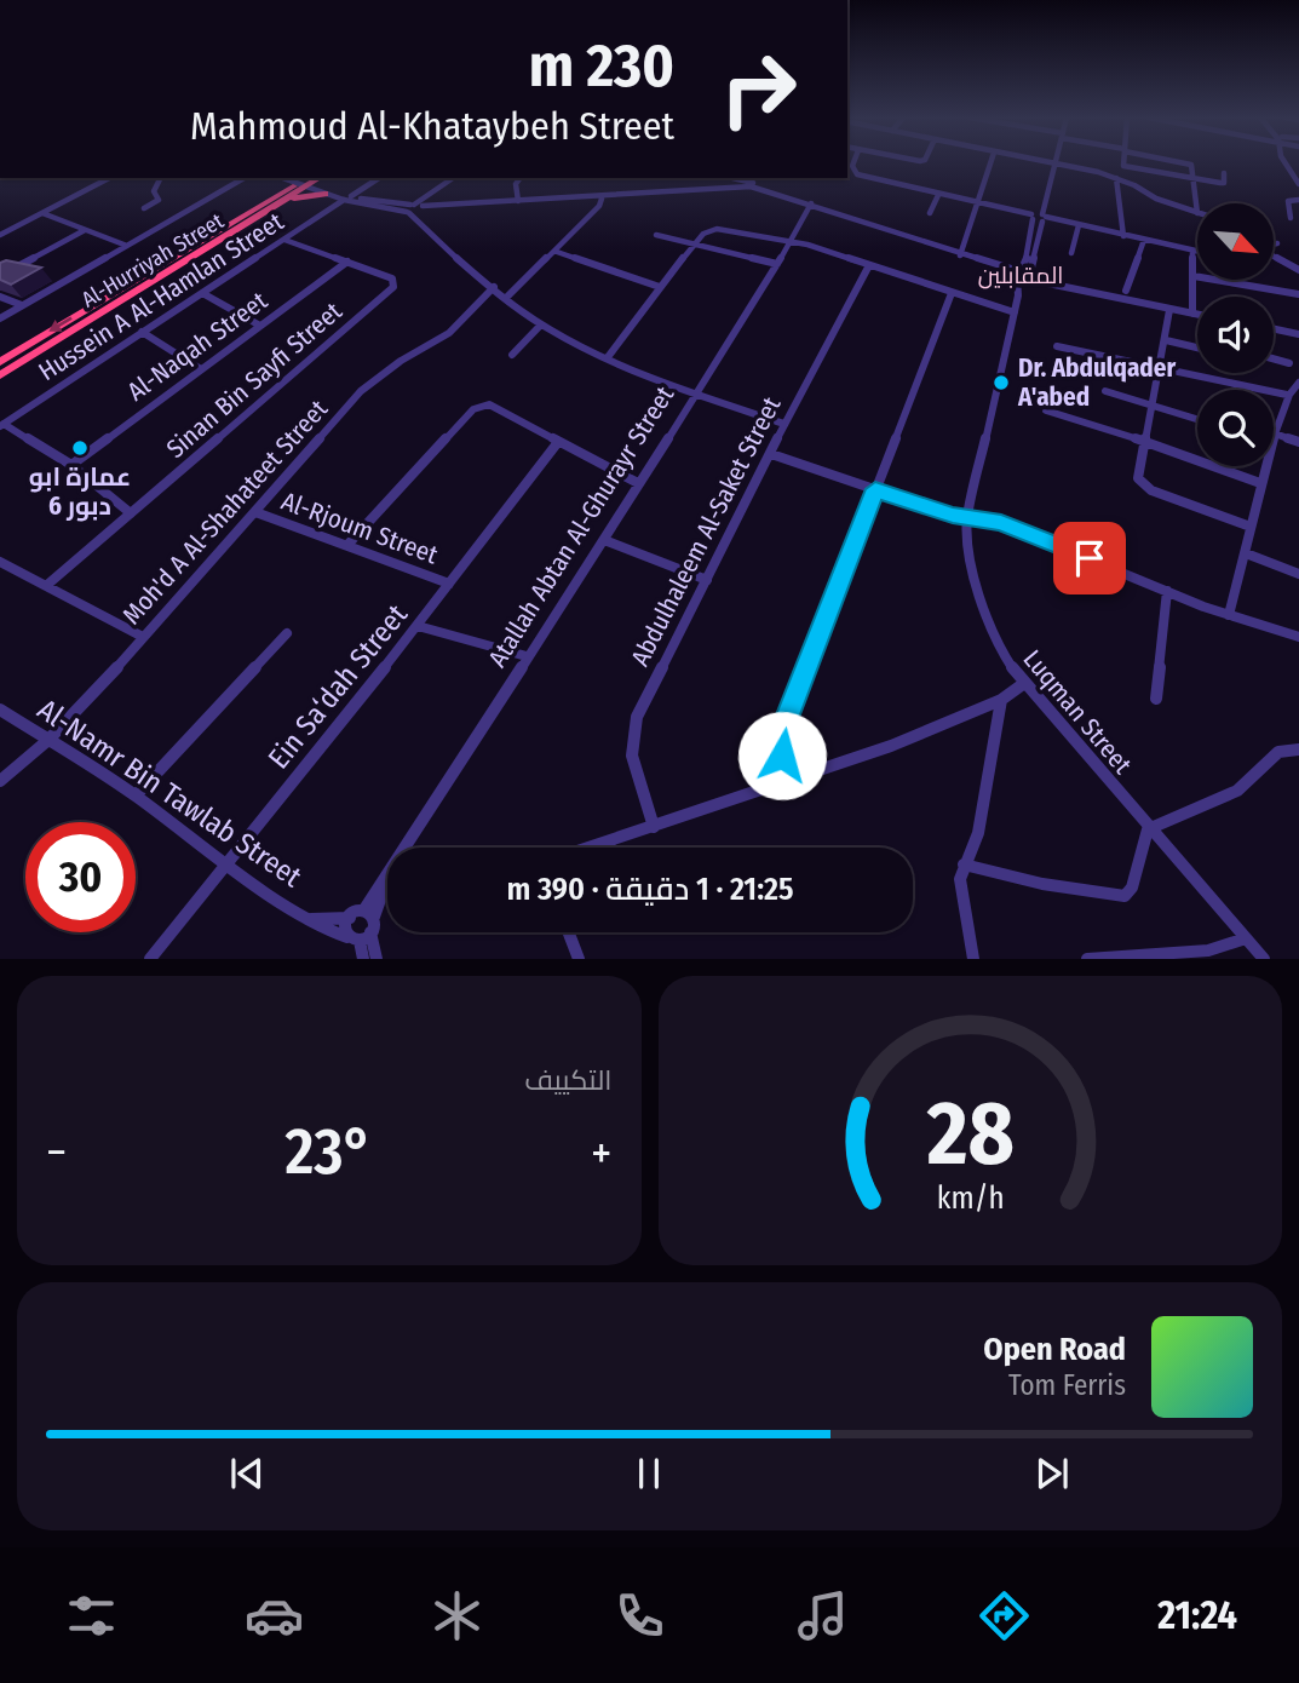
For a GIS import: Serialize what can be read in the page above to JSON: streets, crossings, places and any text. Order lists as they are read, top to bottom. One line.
{"streets":{"highway":["Al-Hurriyah Street"],"street":["Hussein A Al-Hamlan Street","Al-Naqah Street","Sinan Bin Sayfi Street","Moh'd A Al-Shahateet Street","Atallah Abtan Al-Ghurayr Street","Al-Rjoum Street","Abdulhaleem Al-Saket Street","Ein Sa‘dah Street","Luqman Street","Al-Namr Bin Tawlab Street"]},"crossings":[["Hussein A Al-Hamlan Street","Sinan Bin Sayfi Street"],["Al-Naqah Street","Sinan Bin Sayfi Street"],["Moh'd A Al-Shahateet Street","Al-Rjoum Street"],["Moh'd A Al-Shahateet Street","Al-Namr Bin Tawlab Street"],["Atallah Abtan Al-Ghurayr Street","Al-Namr Bin Tawlab Street"],["Al-Rjoum Street","Ein Sa‘dah Street"],["Ein Sa‘dah Street","Al-Namr Bin Tawlab Street"]],"districts":["المقابلين"],"places":["Dr. Abdulqader A'abed","عمارة ابو دبور 6"],"north":"bottom right","page":{"turn":["230 m","Mahmoud Al-Khataybeh Street"],"limit":"30","trip":"21:25 · 1 دقيقة · 390 m","tile":"التكييف","heat":["−","23°","+"],"song":["Open Road","Tom Ferris"],"tabs":"21:24","gauge":["28","km/h"]}}
